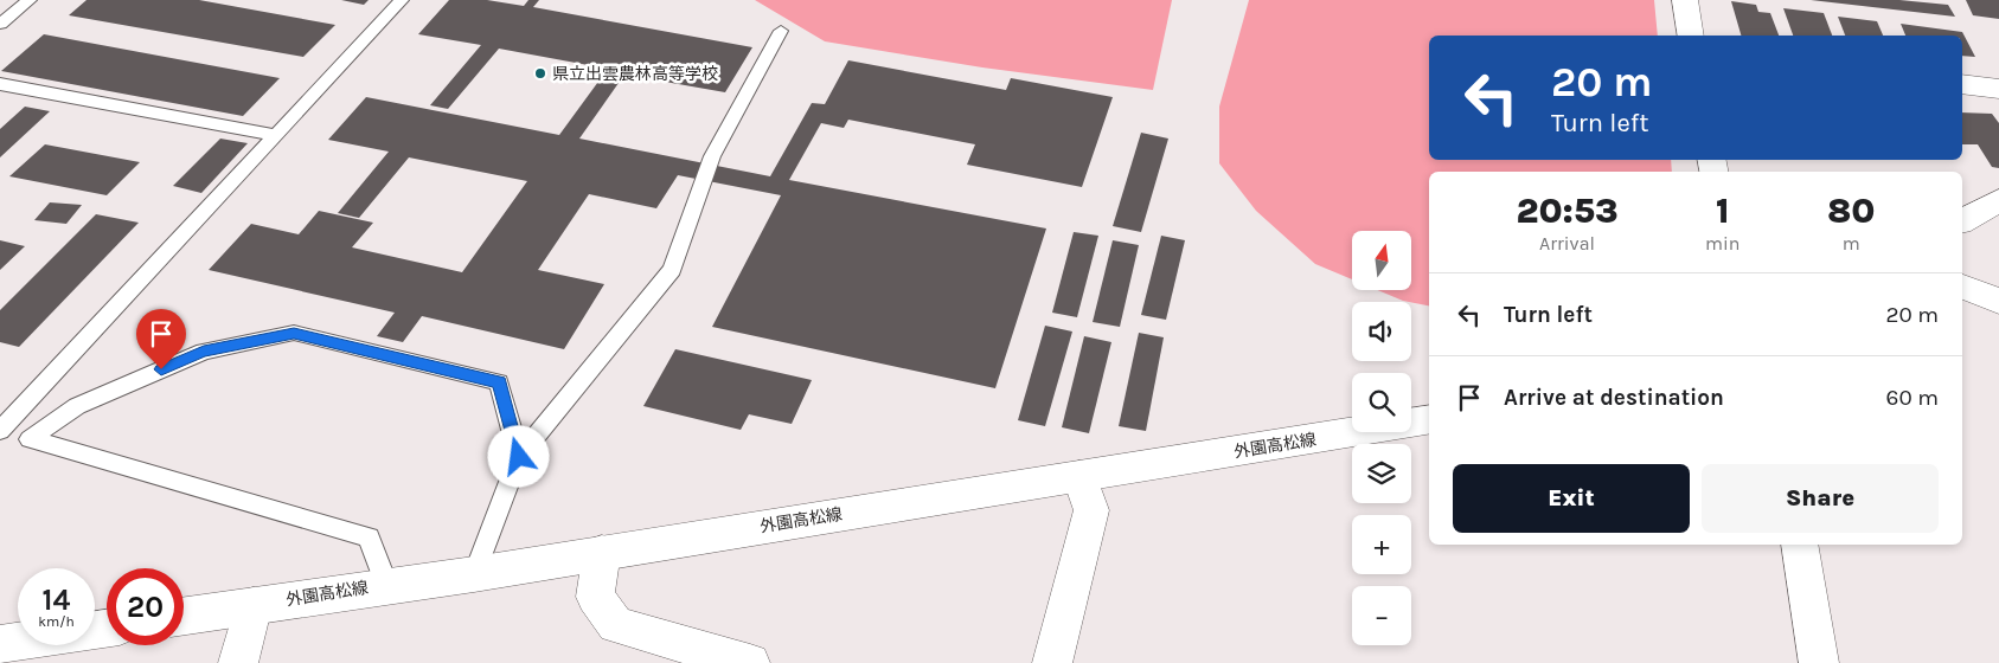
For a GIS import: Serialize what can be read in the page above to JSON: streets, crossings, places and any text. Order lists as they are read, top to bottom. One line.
{"streets":{"main road":["外園高松線"]},"places":["県立出雲農林高等学校"],"north":"top","page":{"turn":["20 m","Turn left"],"eta":["20:53","Arrival","1","min","80","m"],"map_buttons":["+","−"],"list":[{"name":"Turn left","value":"20 m"},{"name":"Arrive at destination","value":"60 m"}],"buttons":["Exit","Share"],"speed":"14 km/h","limit":"20"}}
